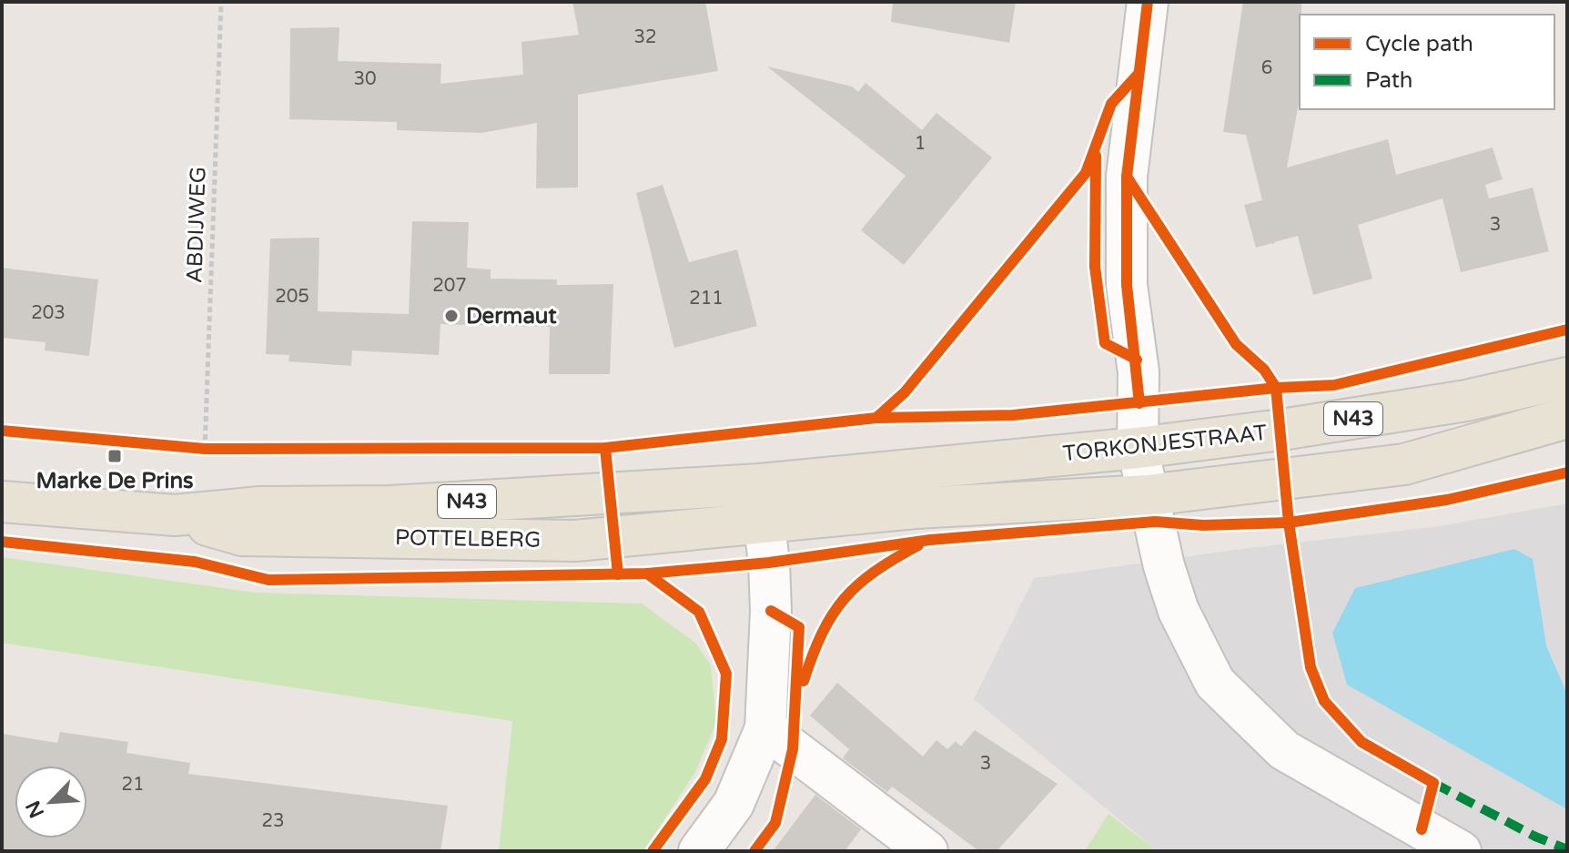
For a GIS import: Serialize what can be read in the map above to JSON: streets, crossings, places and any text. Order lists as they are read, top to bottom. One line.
{"streets":{"main road":["N43","TORKONJESTRAAT","POTTELBERG"],"path":["ABDIJWEG"]},"crossings":[["TORKONJESTRAAT","POTTELBERG"]],"places":{"other":["Dermaut"],"transit":["Marke De Prins"]},"house_numbers":["32","6","30","1","3","207","205","211","203","3","21","23"],"legend":["Cycle path","Path"],"north":"bottom left"}
